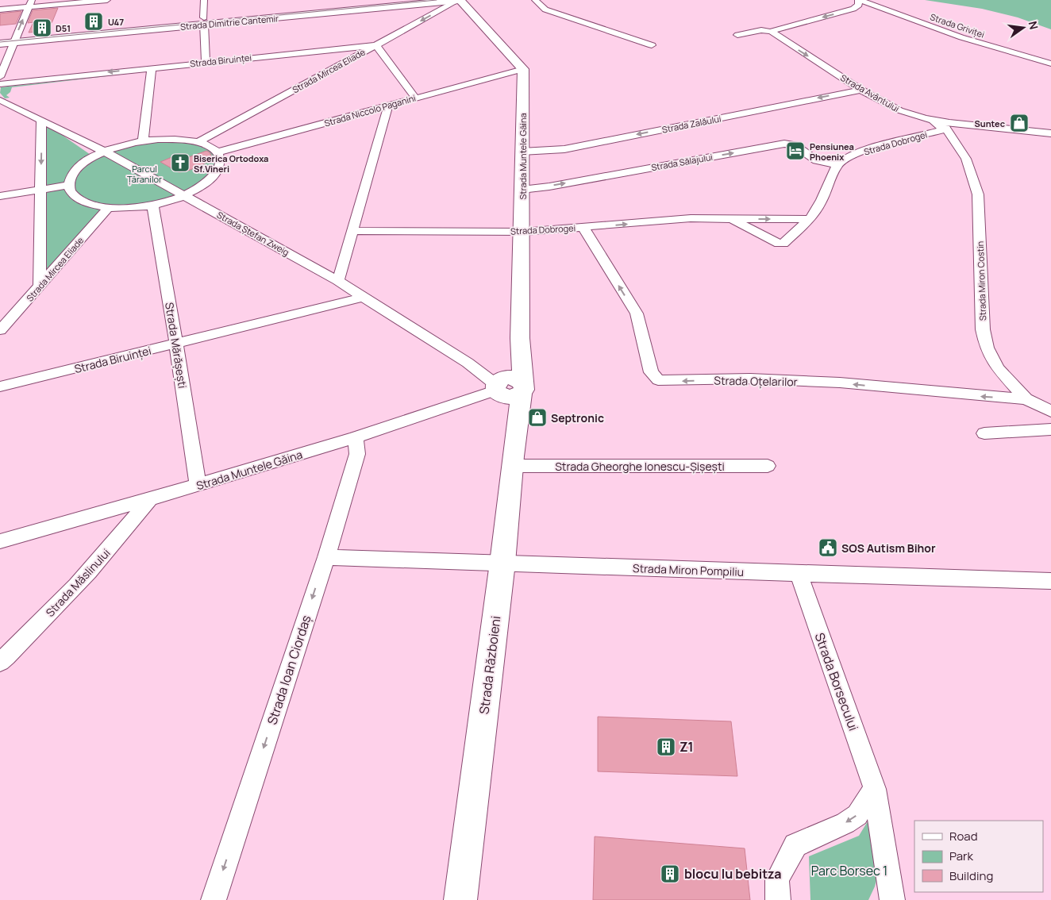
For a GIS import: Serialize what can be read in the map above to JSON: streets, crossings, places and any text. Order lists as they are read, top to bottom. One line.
{"streets":{"street":["Strada Dimitrie Cantemir","Strada Griviței","Strada Biruinței","Strada Mircea Eliade","Strada Avântului","Strada Niccolo Paganini","Strada Zalăului","Strada Dobrogei","Strada Muntele Găina","Strada Sălajului","Strada Ștefan Zweig","Strada Miron Costin","Strada Mărășești","Strada Oțelarilor","Strada Gheorghe Ionescu-Șișești","Strada Miron Pompiliu","Strada Măslinului","Strada Războieni","Strada Ioan Ciordaș","Strada Borsecului"]},"crossings":[["Strada Dimitrie Cantemir","Strada Mircea Eliade"],["Strada Biruinței","Strada Mircea Eliade"],["Strada Biruinței","Strada Ștefan Zweig"],["Strada Biruinței","Strada Mărășești"],["Strada Avântului","Strada Zalăului"],["Strada Avântului","Strada Miron Costin"],["Strada Niccolo Paganini","Strada Muntele Găina"],["Strada Zalăului","Strada Muntele Găina"],["Strada Dobrogei","Strada Muntele Găina"],["Strada Dobrogei","Strada Sălajului"],["Strada Dobrogei","Strada Miron Costin"],["Strada Dobrogei","Strada Oțelarilor"],["Strada Muntele Găina","Strada Sălajului"],["Strada Muntele Găina","Strada Ștefan Zweig"],["Strada Muntele Găina","Strada Mărășești"],["Strada Muntele Găina","Strada Măslinului"],["Strada Muntele Găina","Strada Războieni"],["Strada Muntele Găina","Strada Ioan Ciordaș"],["Strada Ștefan Zweig","Strada Războieni"],["Strada Miron Costin","Strada Oțelarilor"],["Strada Gheorghe Ionescu-Șișești","Strada Războieni"],["Strada Miron Pompiliu","Strada Războieni"],["Strada Miron Pompiliu","Strada Ioan Ciordaș"],["Strada Miron Pompiliu","Strada Borsecului"]],"one_way":["Strada Avântului","Strada Oțelarilor","Strada Ioan Ciordaș"],"parks":["Parcul Țăranilor","Parc Borsec 1"],"places":{"building":["U47","D51","Z1","blocu lu bebitza"],"shop":["Suntec","Septronic"],"hotel":["Pensiunea Phoenix"],"church":["Biserica Ortodoxa Sf.Vineri"],"public building":["SOS Autism Bihor"]},"legend":["Road","Park","Building"],"north":"right"}
